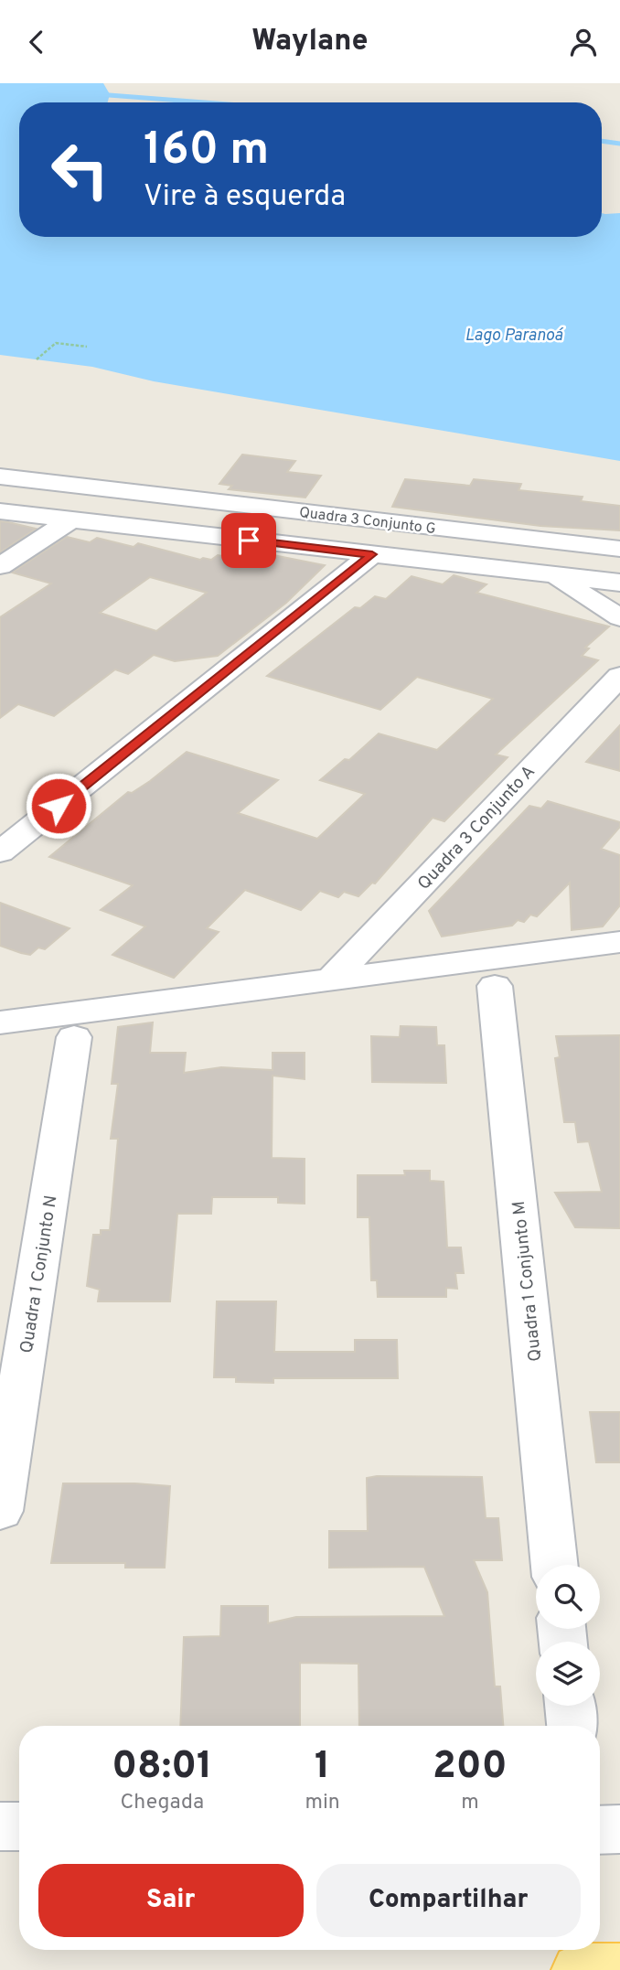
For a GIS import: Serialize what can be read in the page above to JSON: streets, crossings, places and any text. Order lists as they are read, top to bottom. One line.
{"streets":{"street":["Quadra 3 Conjunto G","Quadra 3 Conjunto A","Quadra 1 Conjunto N","Quadra 1 Conjunto M"]},"water":["Lago Paranoá"],"page":{"header":"Waylane","turn":["160 m","Vire à esquerda"],"eta":["08:01","Chegada","1","min","200","m"],"buttons":["Sair","Compartilhar"]}}
